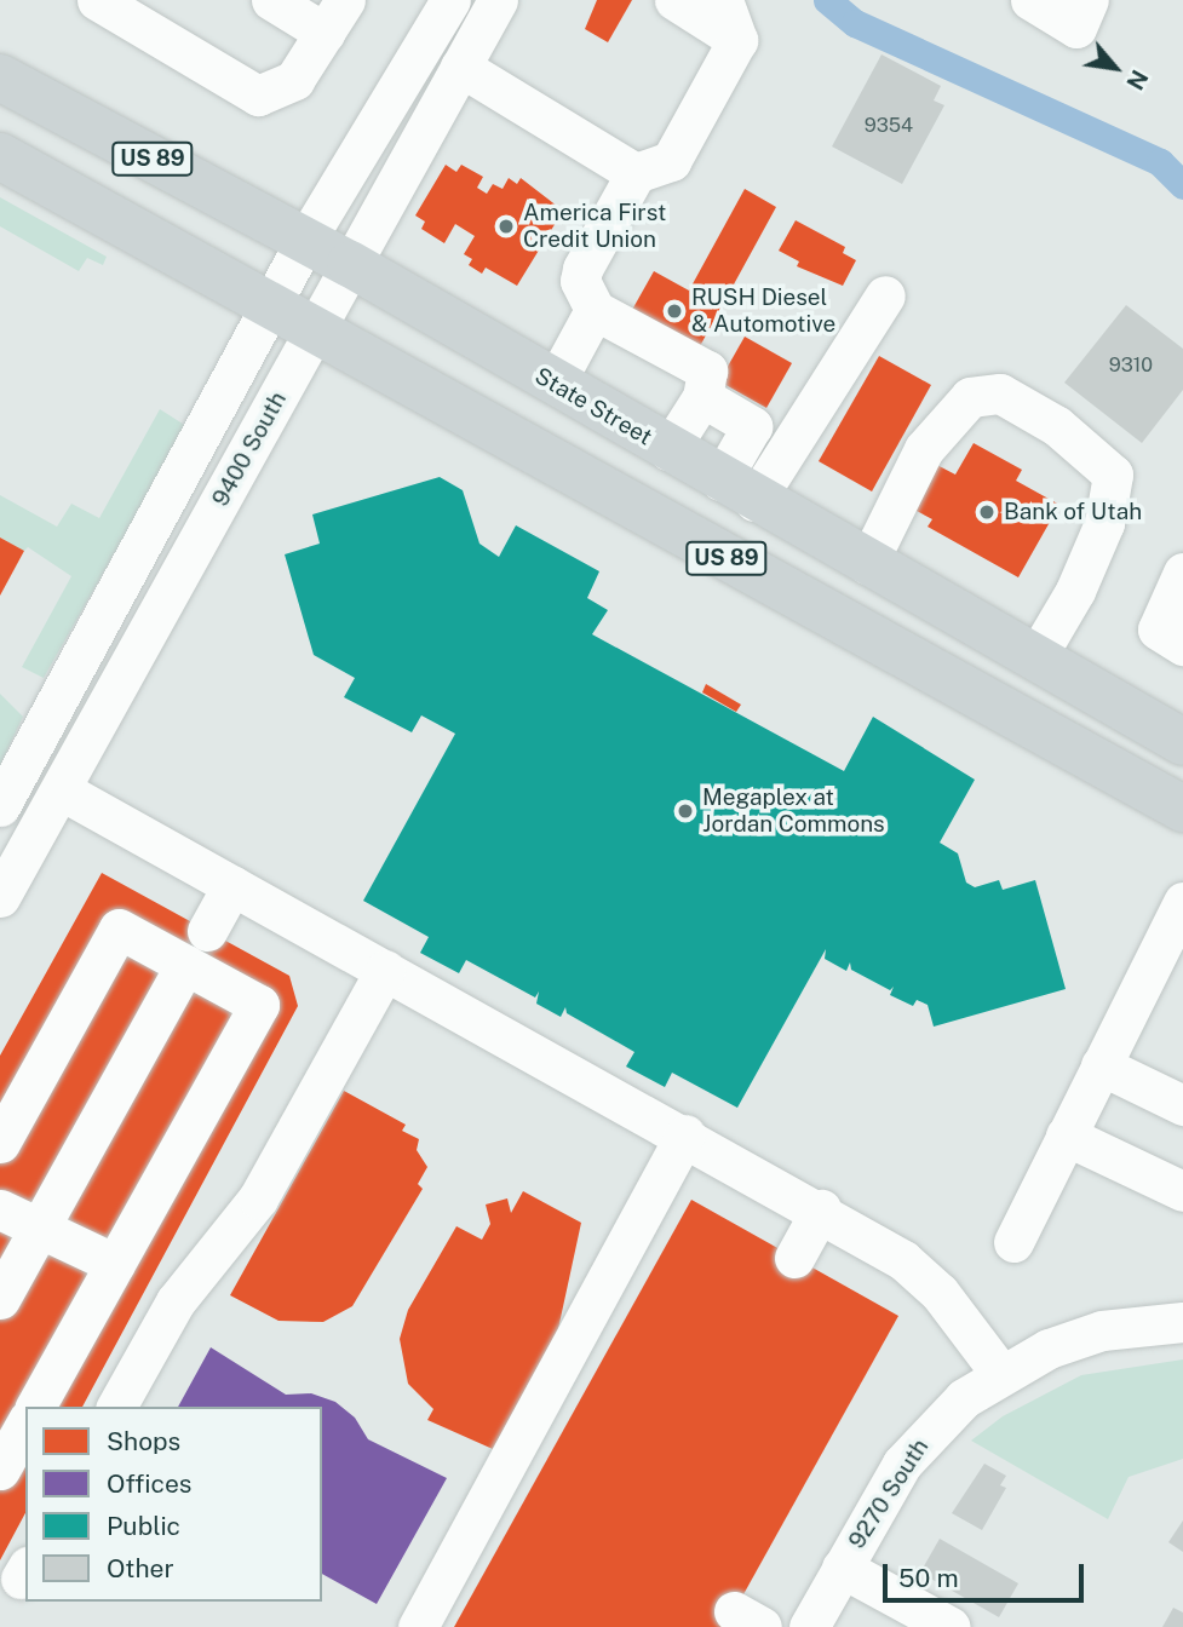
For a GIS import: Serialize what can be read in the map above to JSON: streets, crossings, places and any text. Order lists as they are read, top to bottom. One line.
{"streets":{"main road":["US 89","State Street"],"street":["9400 South","9270 South"]},"crossings":[["US 89","9400 South"],["State Street","9400 South"]],"places":["America First Credit Union","RUSH Diesel & Automotive","Bank of Utah","Megaplex at Jordan Commons"],"house_numbers":["9354","9310"],"legend":["Shops","Offices","Public","Other"],"scale_bar":"50 m","north":"bottom right"}
